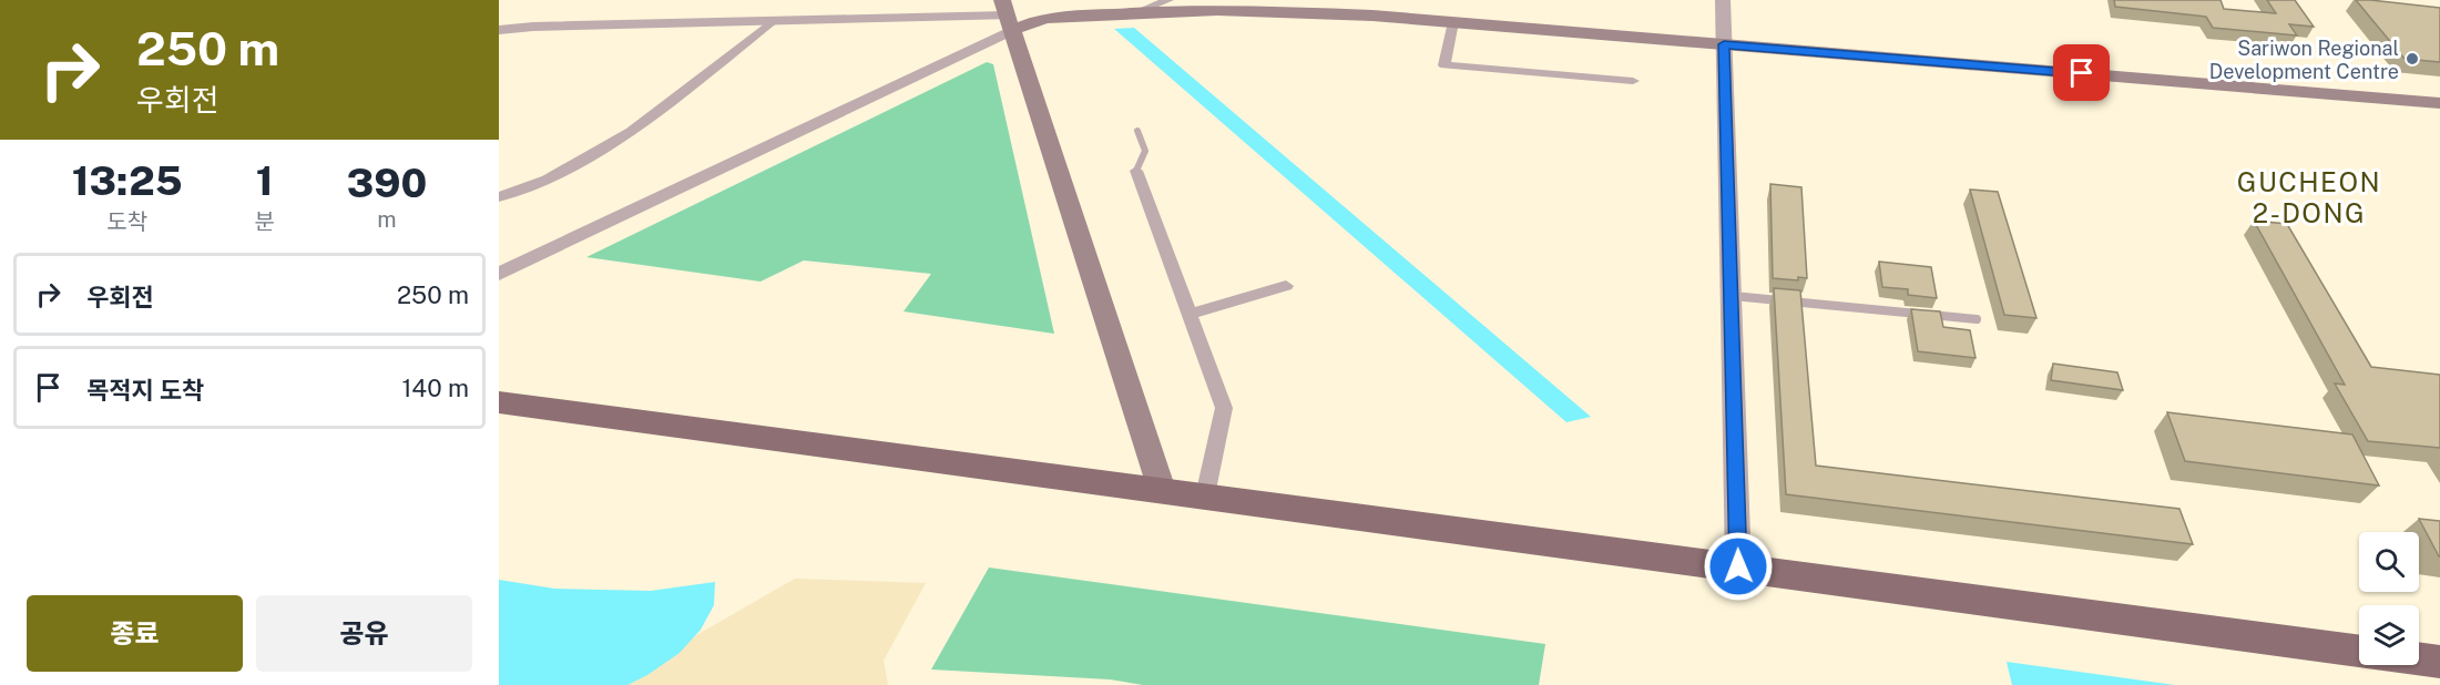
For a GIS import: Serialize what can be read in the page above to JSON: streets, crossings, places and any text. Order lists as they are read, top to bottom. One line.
{"districts":["GUCHEON 2-DONG"],"places":["Sariwon Regional Development Centre"],"page":{"turn":["250 m","우회전"],"eta":["13:25","도착","1","분","390","m"],"list":[{"name":"우회전","value":"250 m"},{"name":"목적지 도착","value":"140 m"}],"buttons":["종료","공유"]}}
